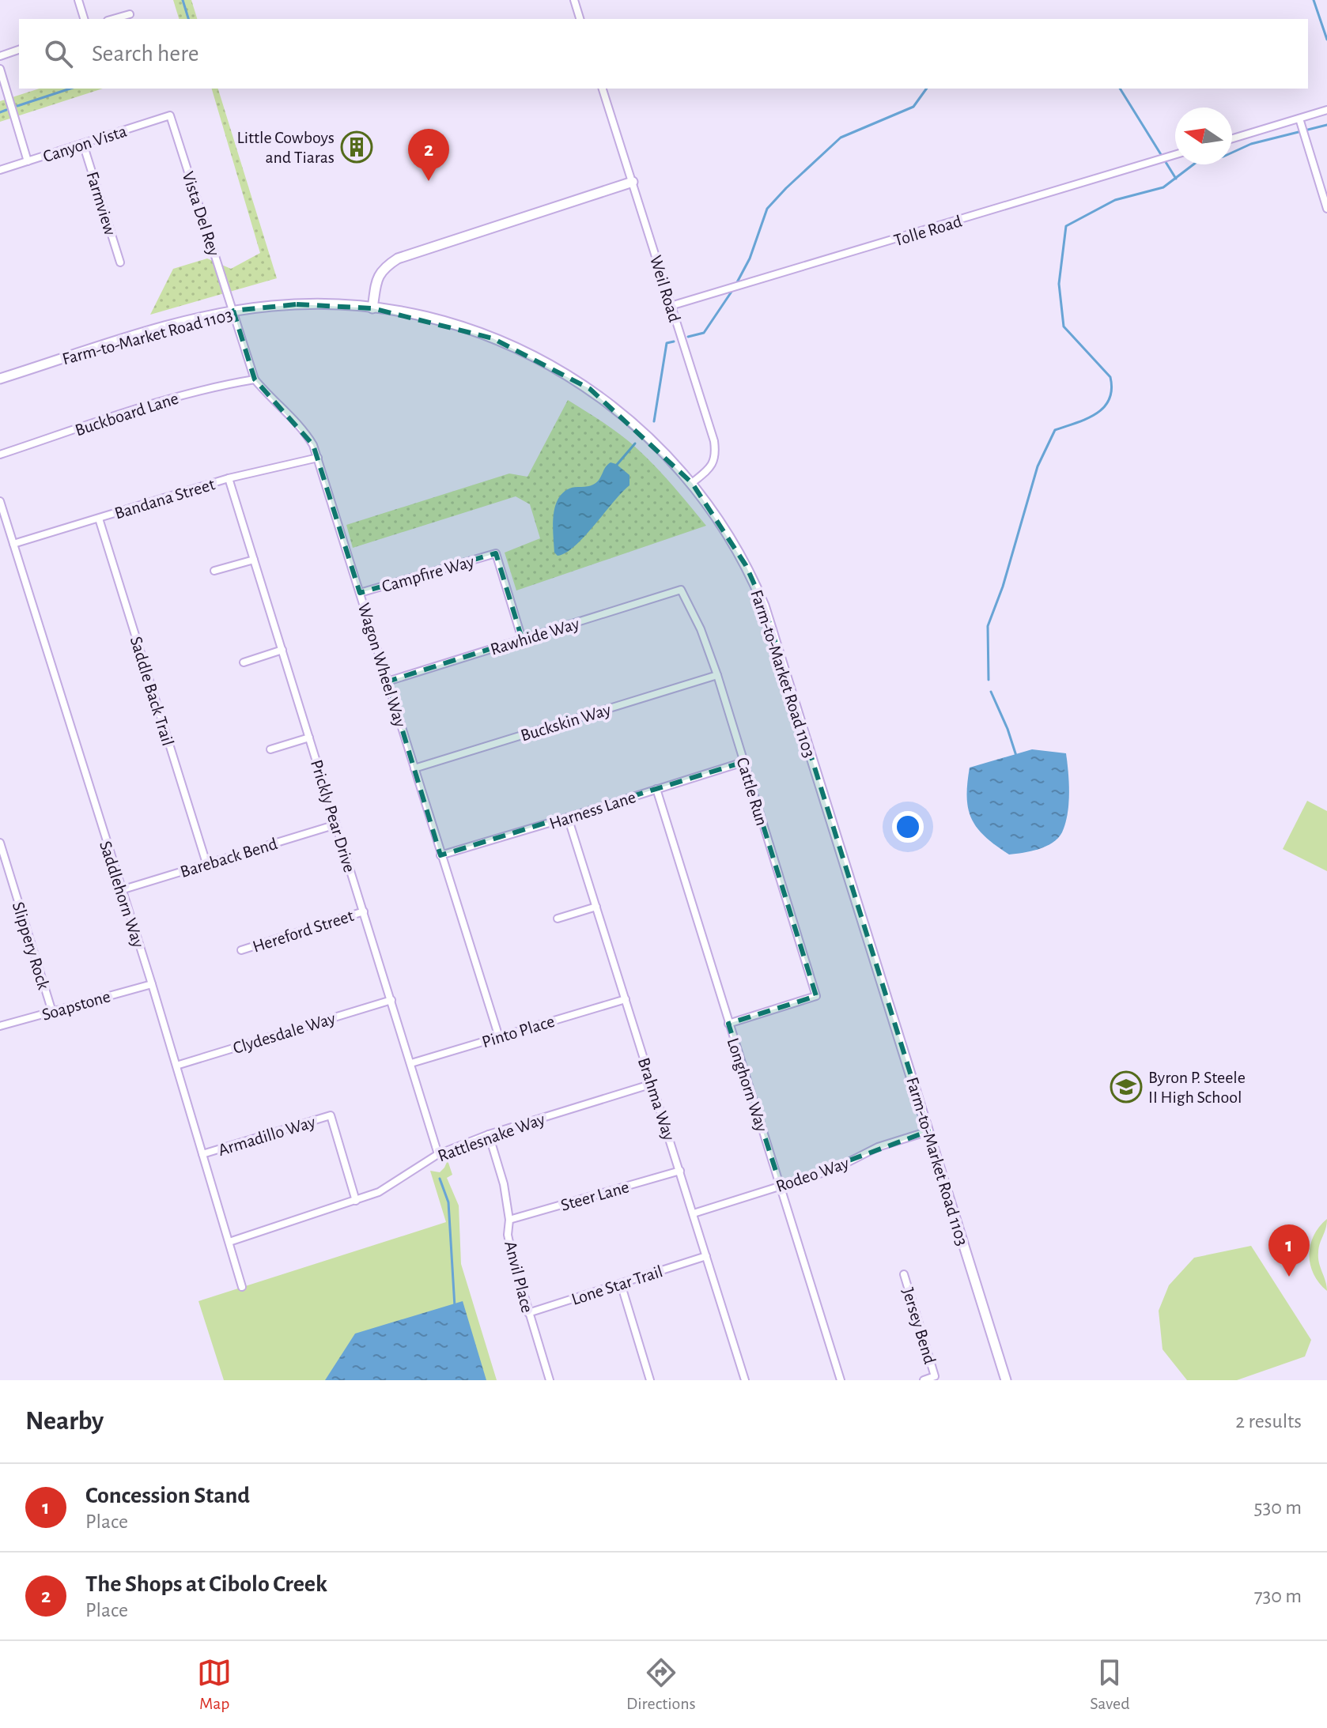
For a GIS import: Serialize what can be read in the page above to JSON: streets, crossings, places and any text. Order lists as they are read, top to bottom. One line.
{"streets":{"main road":["Farm-to-Market Road 1103"],"street":["Canyon Vista","Farmview","Vista Del Rey","Tolle Road","Weil Road","Buckboard Lane","Bandana Street","Campfire Way","Rawhide Way","Wagon Wheel Way","Saddle Back Trail","Buckskin Way","Cattle Run","Harness Lane","Prickly Pear Drive","Bareback Bend","Saddlehorn Way","Hereford Street","Slippery Rock","Soapstone","Pinto Place","Clydesdale Way","Longhorn Way","Brahma Way","Armadillo Way","Rattlesnake Way","Rodeo Way","Steer Lane","Anvil Place","Lone Star Trail","Jersey Bend"]},"crossings":[["Canyon Vista","Farmview"],["Canyon Vista","Vista Del Rey"],["Vista Del Rey","Farm-to-Market Road 1103"],["Vista Del Rey","Wagon Wheel Way"],["Tolle Road","Weil Road"],["Weil Road","Farm-to-Market Road 1103"],["Farm-to-Market Road 1103","Wagon Wheel Way"],["Farm-to-Market Road 1103","Rodeo Way"],["Buckboard Lane","Wagon Wheel Way"],["Bandana Street","Wagon Wheel Way"],["Bandana Street","Saddle Back Trail"],["Bandana Street","Prickly Pear Drive"],["Bandana Street","Saddlehorn Way"],["Campfire Way","Rawhide Way"],["Campfire Way","Wagon Wheel Way"],["Rawhide Way","Wagon Wheel Way"],["Rawhide Way","Cattle Run"],["Wagon Wheel Way","Buckskin Way"],["Wagon Wheel Way","Harness Lane"],["Wagon Wheel Way","Pinto Place"],["Saddle Back Trail","Bareback Bend"],["Buckskin Way","Cattle Run"],["Cattle Run","Harness Lane"],["Cattle Run","Longhorn Way"],["Harness Lane","Longhorn Way"],["Harness Lane","Brahma Way"],["Prickly Pear Drive","Bareback Bend"],["Prickly Pear Drive","Hereford Street"],["Prickly Pear Drive","Pinto Place"],["Prickly Pear Drive","Clydesdale Way"],["Prickly Pear Drive","Rattlesnake Way"],["Bareback Bend","Saddlehorn Way"],["Saddlehorn Way","Soapstone"],["Saddlehorn Way","Clydesdale Way"],["Saddlehorn Way","Armadillo Way"],["Saddlehorn Way","Rattlesnake Way"],["Slippery Rock","Soapstone"],["Pinto Place","Brahma Way"],["Longhorn Way","Rodeo Way"],["Brahma Way","Rattlesnake Way"],["Brahma Way","Rodeo Way"],["Brahma Way","Steer Lane"],["Brahma Way","Lone Star Trail"],["Armadillo Way","Rattlesnake Way"],["Rattlesnake Way","Anvil Place"],["Steer Lane","Anvil Place"],["Anvil Place","Lone Star Trail"]],"places":{"building":["Little Cowboys and Tiaras"],"school or university":["Byron P. Steele II High School"]},"north":"left","page":{"search":"Search here","pins":["2","1"],"heading":["Nearby","2 results"],"list":[{"mark":"1","name":"Concession Stand","note":"Place","value":"530 m"},{"mark":"2","name":"The Shops at Cibolo Creek","note":"Place","value":"730 m"}],"nav":["Map","Directions","Saved"]}}
